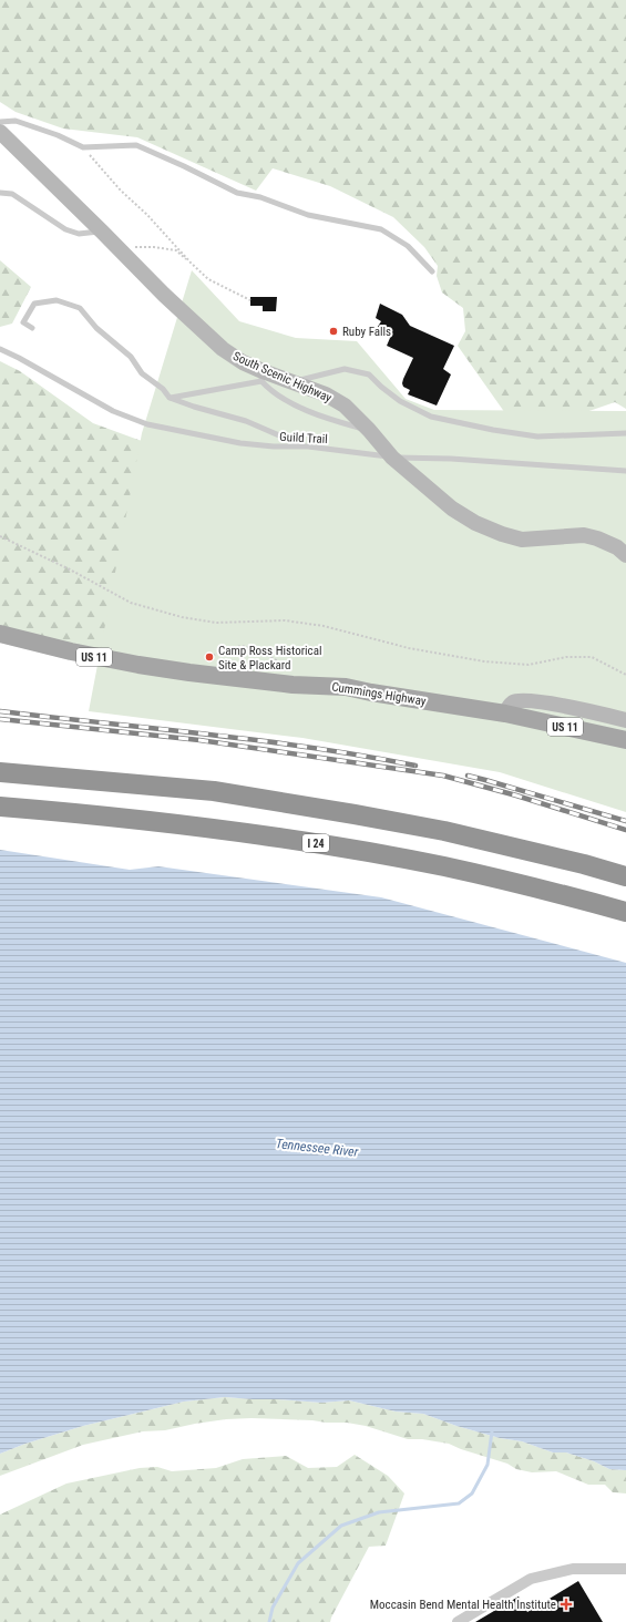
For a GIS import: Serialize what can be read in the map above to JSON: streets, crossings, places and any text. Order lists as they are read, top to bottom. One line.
{"streets":{"highway":["I 24"],"main road":["South Scenic Highway","US 11","Cummings Highway"],"lane":["Guild Trail"]},"crossings":[["South Scenic Highway","Guild Trail"]],"water":["Tennessee River"],"places":{"other":["Ruby Falls","Camp Ross Historical Site & Plackard"],"health":["Moccasin Bend Mental Health Institute"]}}
